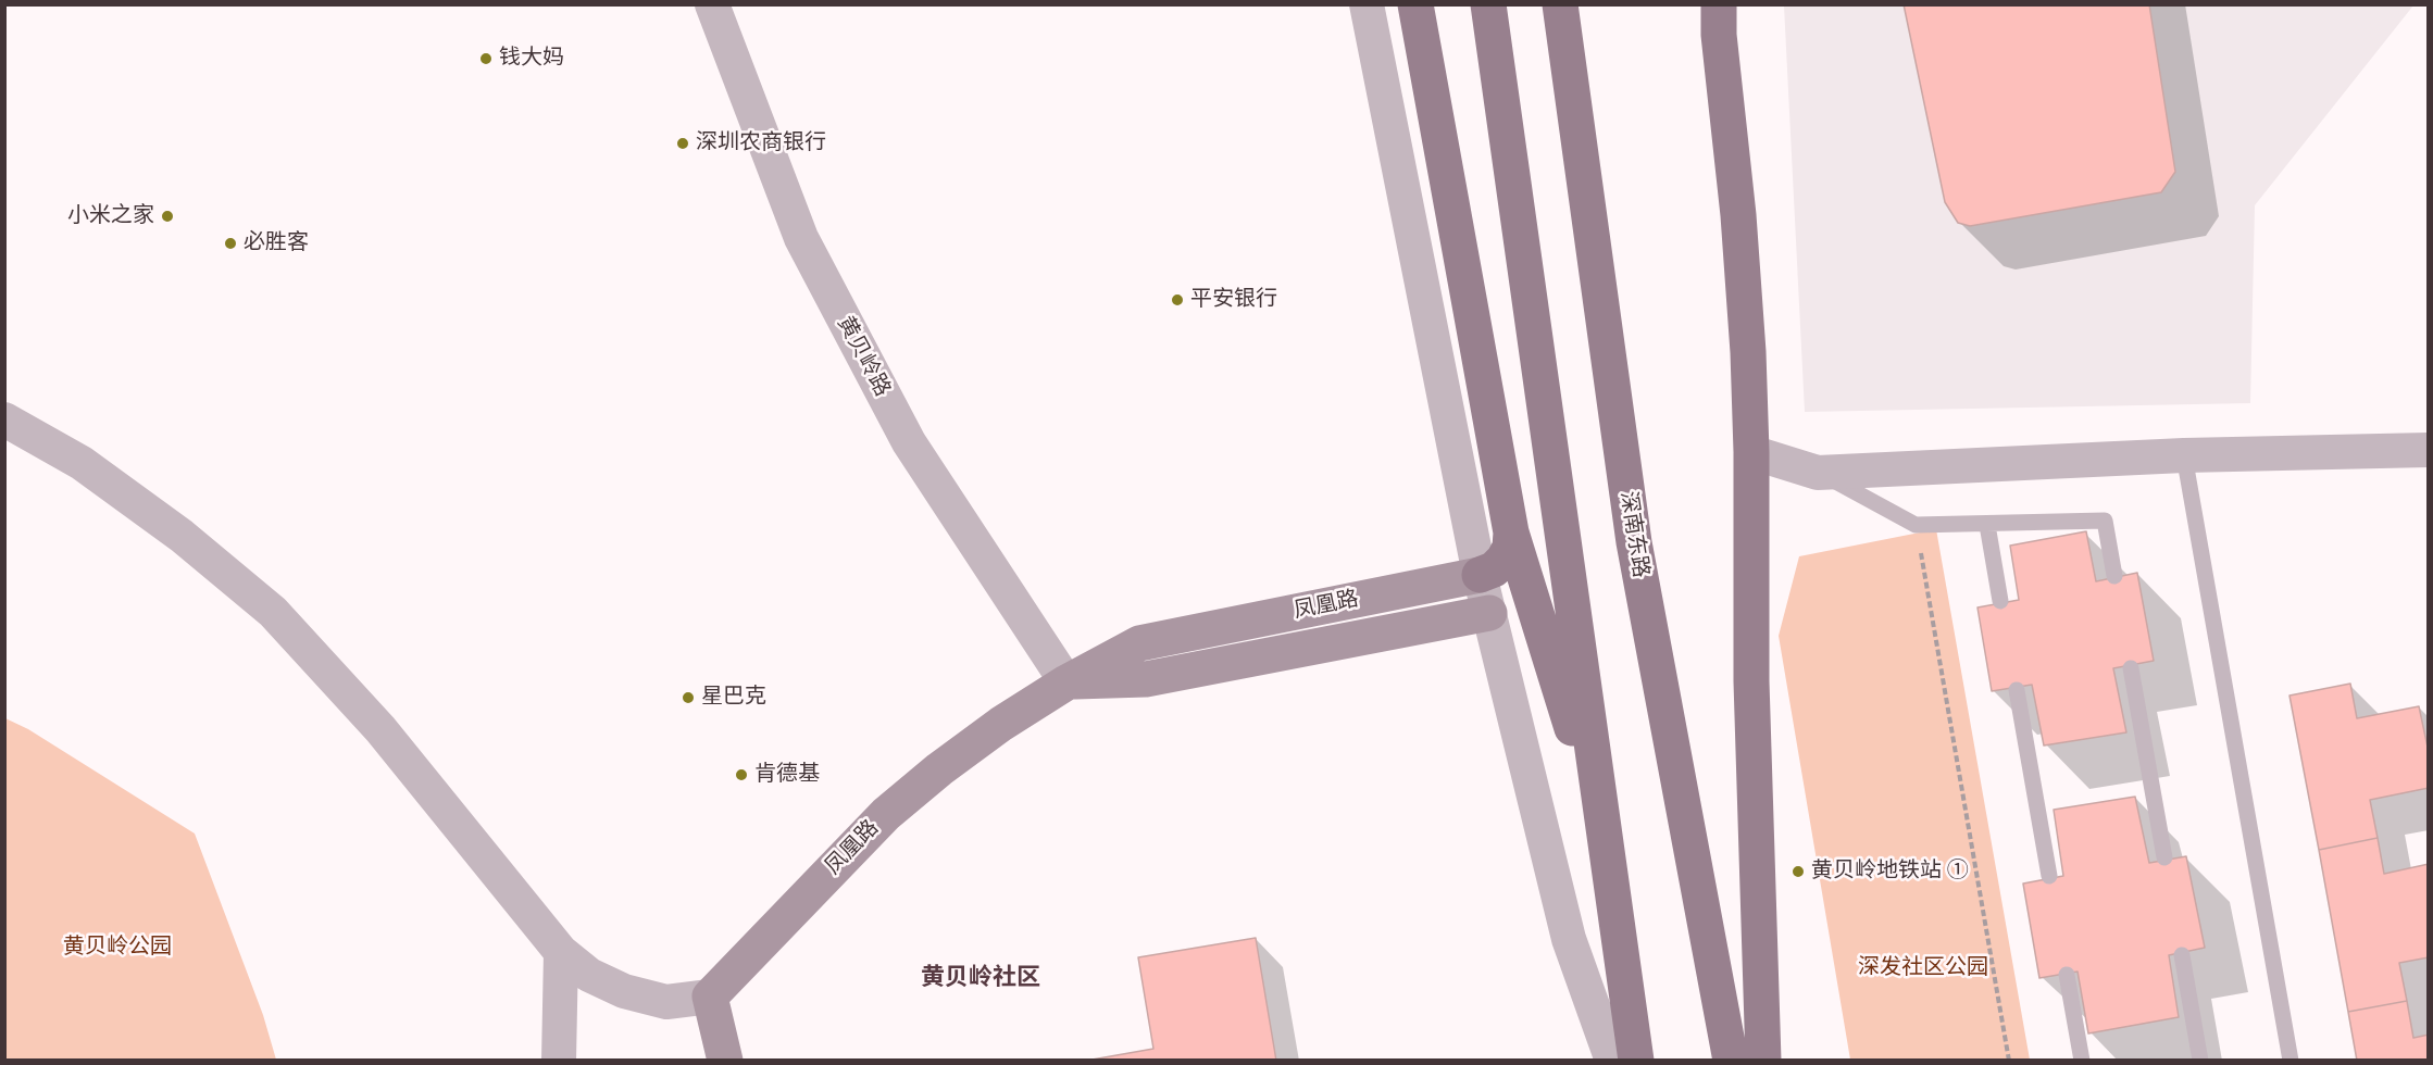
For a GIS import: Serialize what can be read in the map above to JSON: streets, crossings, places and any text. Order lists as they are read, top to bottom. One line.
{"streets":{"main road":["深南东路"],"street":["黄贝岭路","凤凰路"]},"crossings":[["黄贝岭路","凤凰路"]],"districts":["黄贝岭社区"],"parks":["黄贝岭公园","深发社区公园"],"places":["钱大妈","深圳农商银行","小米之家","必胜客","平安银行","星巴克","肯德基","黄贝岭地铁站 ①"]}
